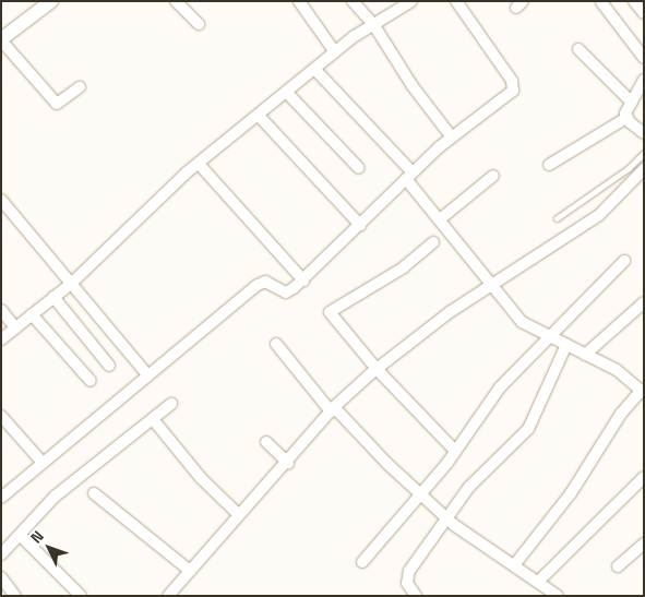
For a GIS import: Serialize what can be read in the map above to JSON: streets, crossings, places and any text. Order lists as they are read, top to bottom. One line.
{"north":"top left"}
